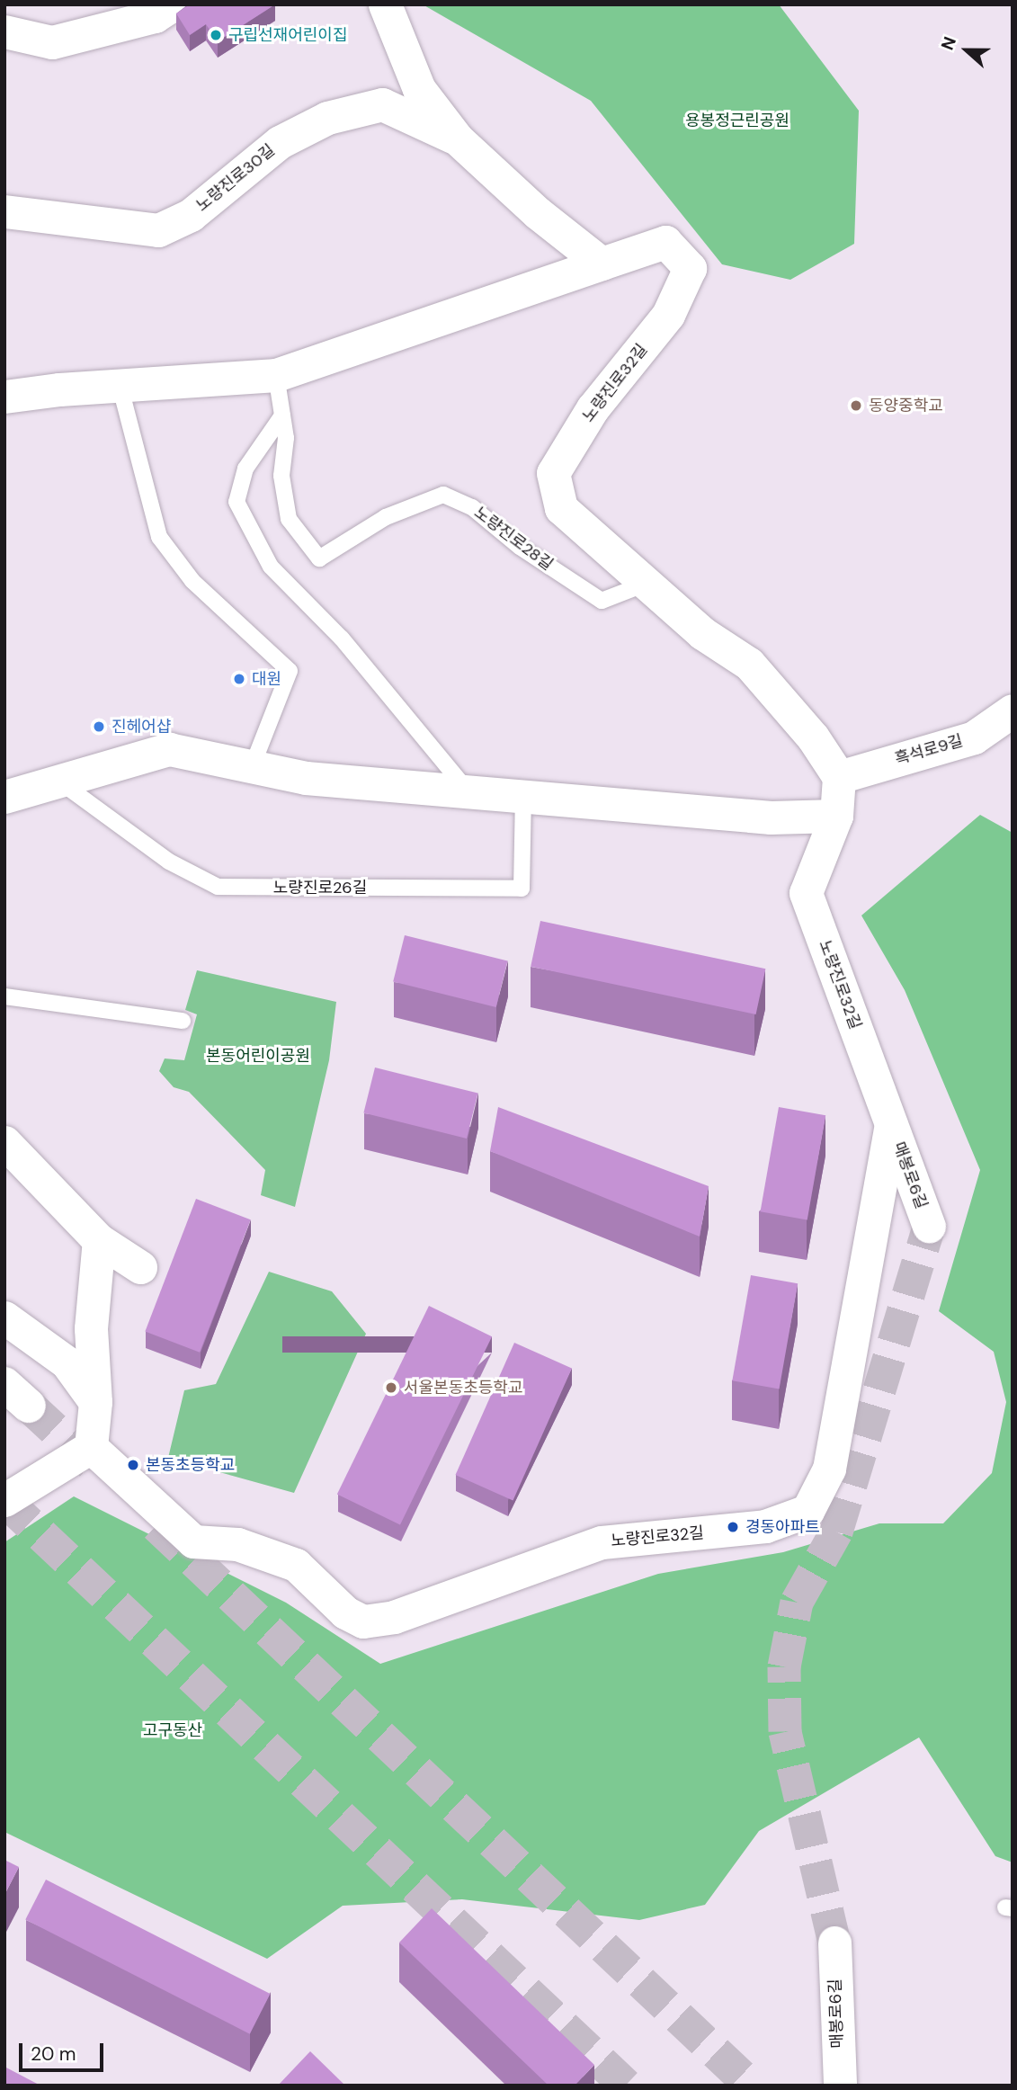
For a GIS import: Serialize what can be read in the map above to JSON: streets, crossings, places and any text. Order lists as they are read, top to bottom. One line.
{"streets":{"street":["노량진로30길","노량진로32길","흑석로9길","매봉로6길"],"lane":["노량진로28길","노량진로26길"]},"crossings":[["노량진로32길","노량진로28길"],["노량진로32길","흑석로9길"],["노량진로32길","매봉로6길"]],"parks":["용봉정근린공원","본동어린이공원","고구동산"],"places":["구립선재어린이집","동양중학교","대원","진헤어샵","서울본동초등학교","본동초등학교","경동아파트"],"scale_bar":"20 m","north":"left"}
